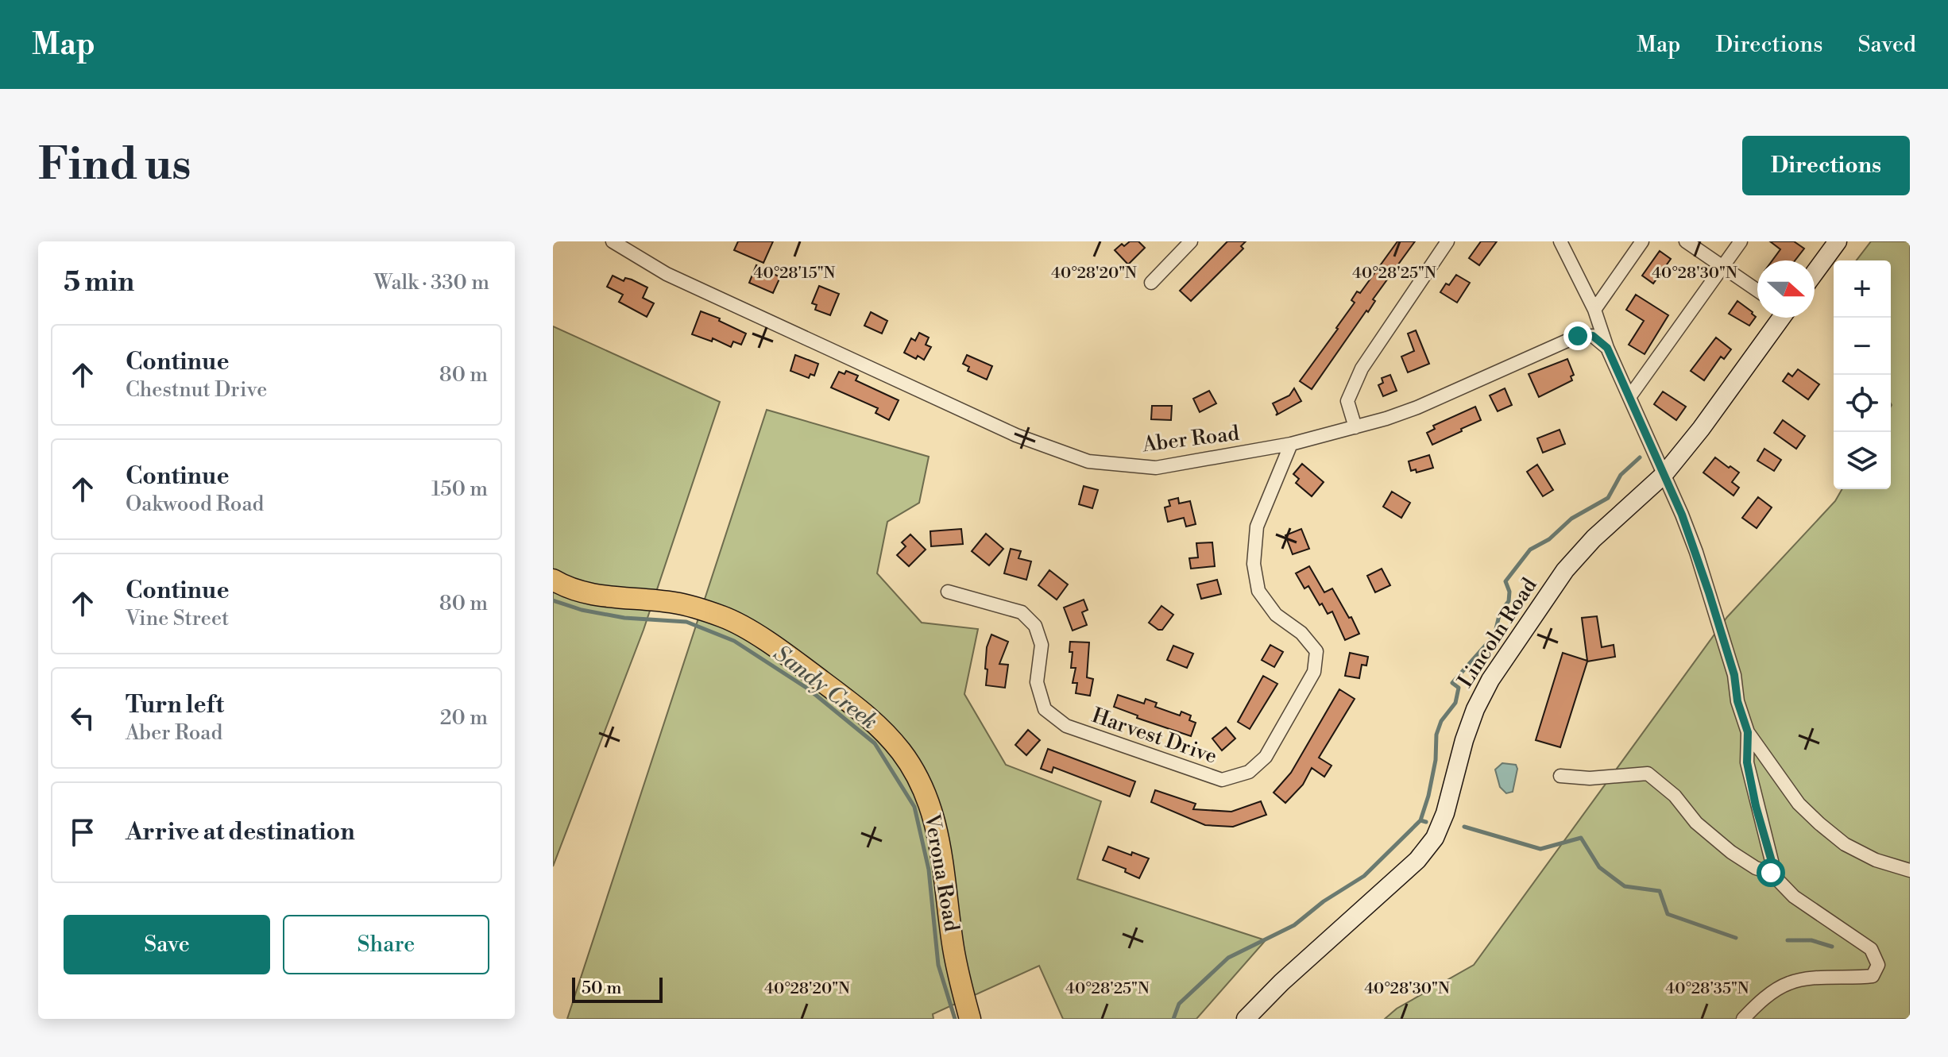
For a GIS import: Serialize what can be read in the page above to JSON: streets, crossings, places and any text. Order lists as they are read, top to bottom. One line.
{"streets":{"main road":["Verona Road"],"street":["Aber Road","Lincoln Road","Harvest Drive"]},"crossings":[["Aber Road","Harvest Drive"]],"water":["Sandy Creek"],"scale_bar":"50 m","north":"right","page":{"header":"Map","nav":["Map","Directions","Saved"],"buttons":["Directions",["Save","Share"]],"title":"Find us","heading":["5 min","Walk · 330 m"],"map_buttons":["+","−"],"list":[["Continue","Chestnut Drive","80 m"],["Continue","Oakwood Road","150 m"],["Continue","Vine Street","80 m"],["Turn left","Aber Road","20 m"],"Arrive at destination"],"scale":"50 m"},"coordinates":["40°28'15\"N","40°28'20\"N","40°28'25\"N","40°28'30\"N","40°28'35\"N"]}
